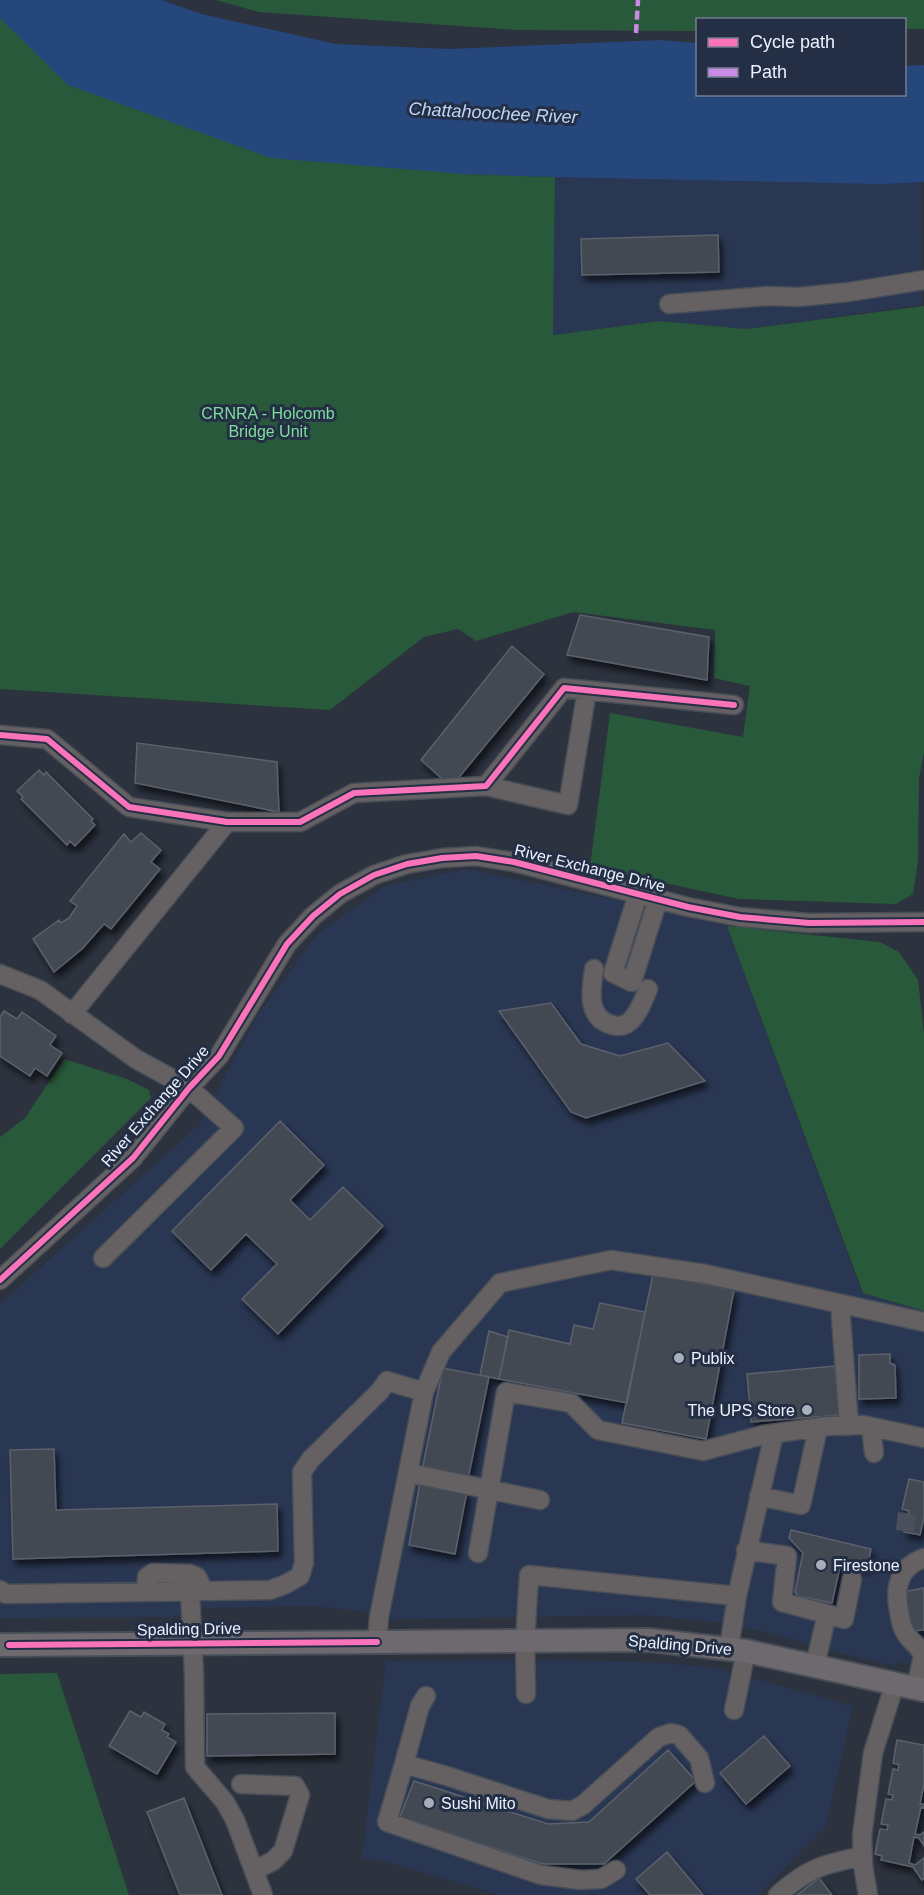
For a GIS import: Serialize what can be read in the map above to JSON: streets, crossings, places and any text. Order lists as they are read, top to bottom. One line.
{"streets":{"main road":["Spalding Drive"],"street":["River Exchange Drive"]},"water":["Chattahoochee River"],"parks":["CRNRA - Holcomb Bridge Unit"],"places":["Publix","The UPS Store","Firestone","Sushi Mito"],"legend":["Cycle path","Path"]}
